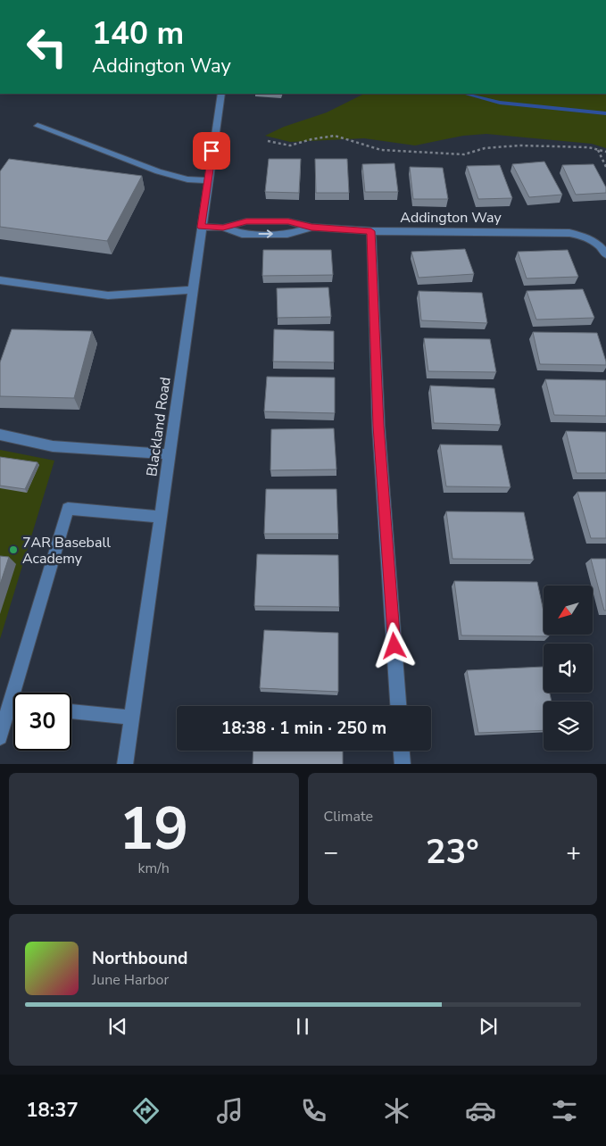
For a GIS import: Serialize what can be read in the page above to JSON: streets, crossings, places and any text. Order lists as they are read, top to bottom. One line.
{"streets":{"street":["Addington Way","Blackland Road"]},"crossings":[["Addington Way","Blackland Road"]],"places":["7AR Baseball Academy"],"north":"bottom left","page":{"turn":["140 m","Addington Way"],"limit":"30","trip":"18:38 · 1 min · 250 m","tile":[["19","km/h"],"Climate"],"heat":["−","23°","+"],"song":["Northbound","June Harbor"],"tabs":"18:37"}}
